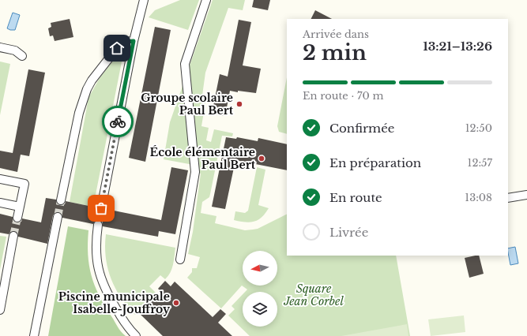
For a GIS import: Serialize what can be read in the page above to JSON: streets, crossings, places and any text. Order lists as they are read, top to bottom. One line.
{"parks":["Square Jean Corbel"],"places":["Groupe scolaire Paul Bert","École élémentaire Paul Bert","Piscine municipale Isabelle-Jouffroy"],"north":"left","page":{"heading":["2 min","Arrivée dans","13:21–13:26"],"bar":"En route · 70 m","list":[["Confirmée","12:50"],["En préparation","12:57"],["En route","13:08"],"Livrée"]}}
